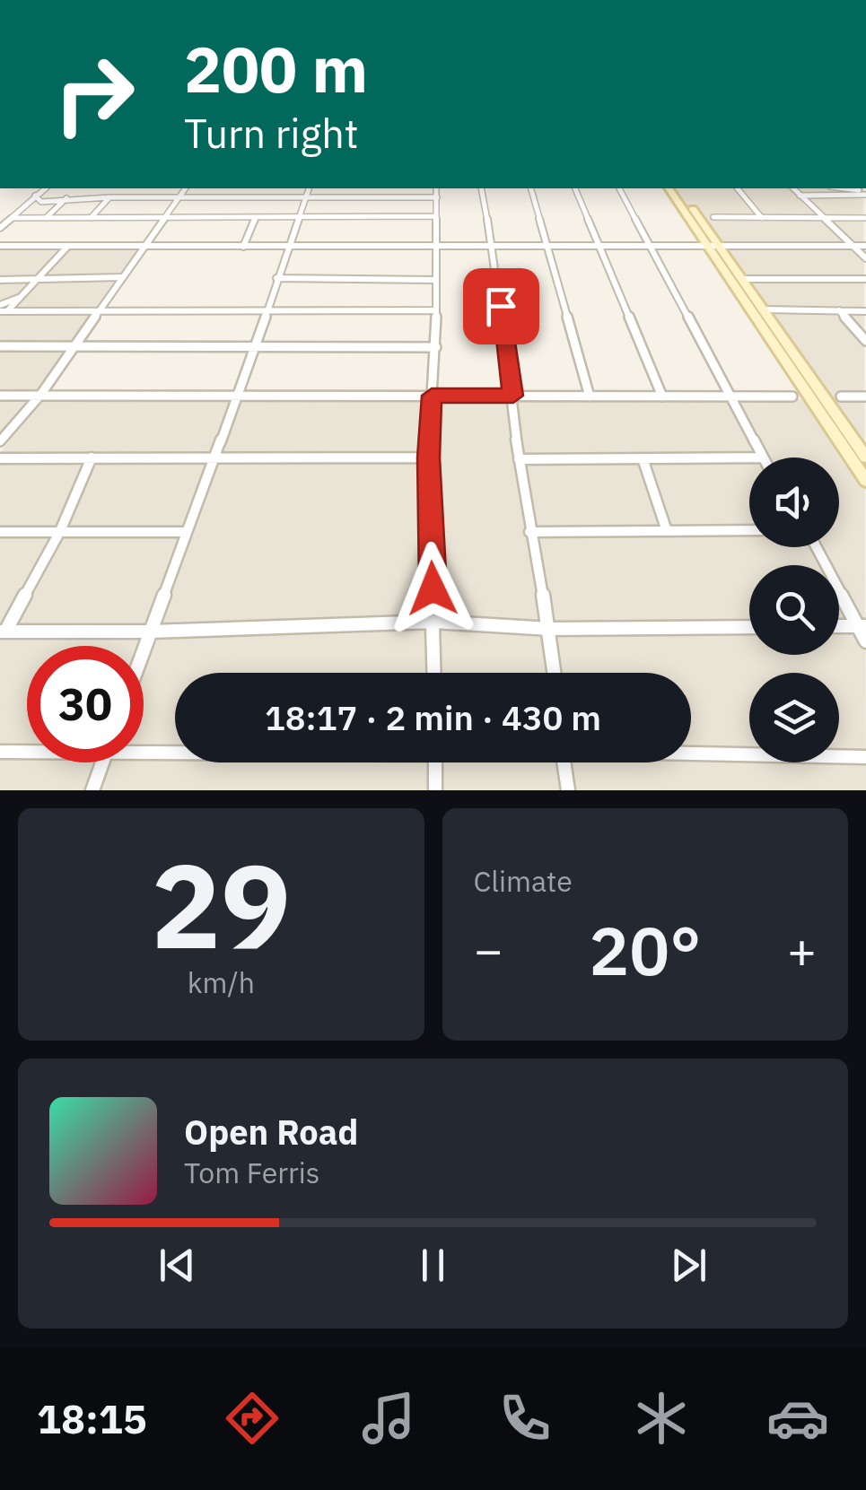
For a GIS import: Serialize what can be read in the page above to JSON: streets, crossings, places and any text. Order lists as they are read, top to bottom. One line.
{"page":{"turn":["200 m","Turn right"],"limit":"30","trip":"18:17 · 2 min · 430 m","tile":[["29","km/h"],"Climate"],"heat":["−","20°","+"],"song":["Open Road","Tom Ferris"],"tabs":"18:15"}}
